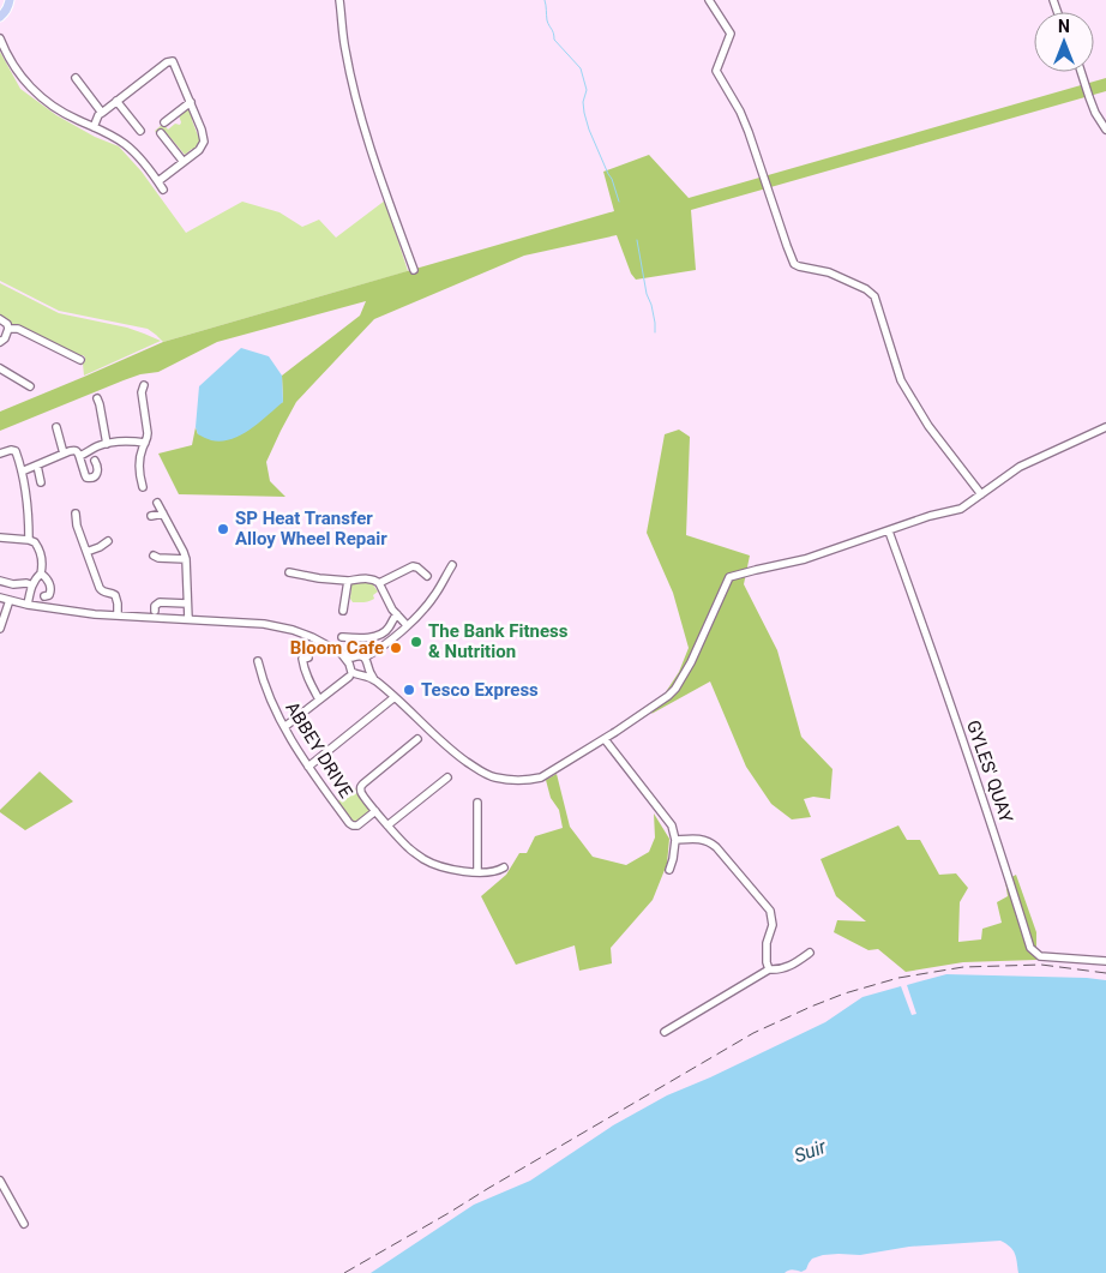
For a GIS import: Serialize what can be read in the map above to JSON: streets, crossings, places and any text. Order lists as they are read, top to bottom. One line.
{"streets":{"street":["ABBEY DRIVE","GYLES' QUAY"]},"water":["Suir"],"places":["SP Heat Transfer Alloy Wheel Repair","The Bank Fitness & Nutrition","Bloom Cafe","Tesco Express"],"north":"top"}
